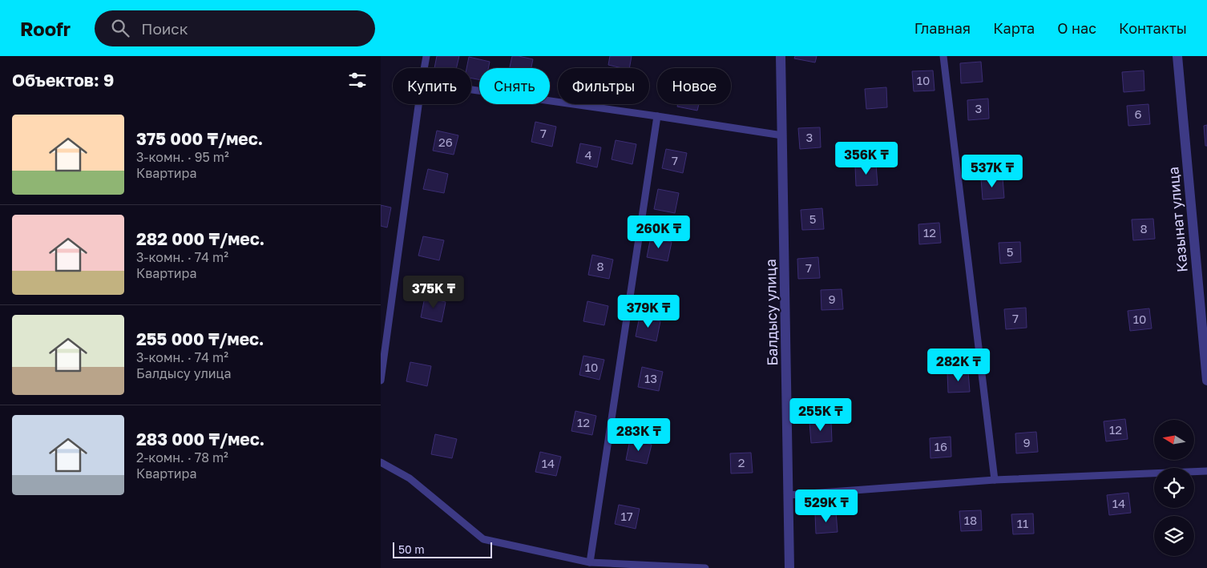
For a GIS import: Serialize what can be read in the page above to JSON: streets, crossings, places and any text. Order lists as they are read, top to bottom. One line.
{"streets":{"street":["Казынат улица","Балдысу улица"]},"house_numbers":["10","3","6","7","3","26","4","7","5","8","12","5","8","7","9","7","10","10","13","12","12","9","16","2","14","14","17","18","11"],"scale_bar":"50 m","north":"left","page":{"header":"Roofr","search":"Поиск","nav":["Главная","Карта","О нас","Контакты"],"heading":"Объектов: 9","chip":["Купить","Снять","Фильтры","Новое"],"list":[{"name":"375 000 ₸/мес.","note":"3-комн. · 95 m² · Квартира"},{"name":"282 000 ₸/мес.","note":"3-комн. · 74 m² · Квартира"},{"name":"255 000 ₸/мес.","note":"3-комн. · 74 m² · Балдысу улица"},{"name":"283 000 ₸/мес.","note":"2-комн. · 78 m² · Квартира"}],"price":["356K ₸","537K ₸","260K ₸","375K ₸","379K ₸","282K ₸","255K ₸","283K ₸","529K ₸"],"scale":"50 m"}}
